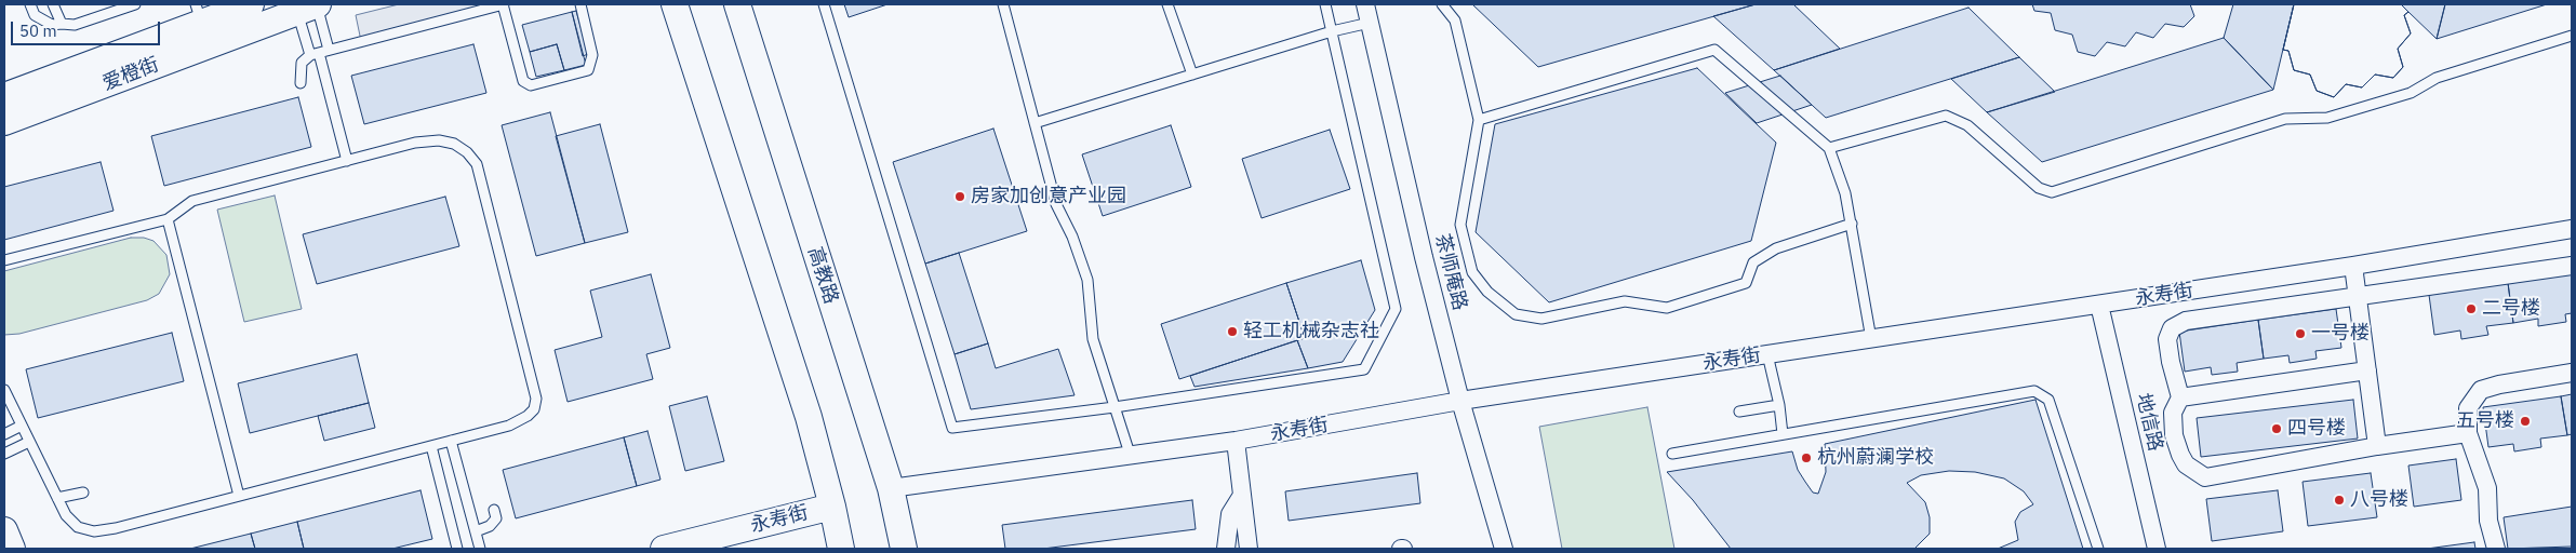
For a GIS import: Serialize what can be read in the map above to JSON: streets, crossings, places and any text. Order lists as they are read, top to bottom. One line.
{"streets":{"main road":["爱橙街","高教路","永寿街"],"street":["茶师庵路","地信路"]},"crossings":[["茶师庵路","永寿街"],["高教路","永寿街"],["永寿街","地信路"]],"places":["房家加创意产业园","二号楼","轻工机械杂志社","一号楼","五号楼","四号楼","杭州蔚澜学校","八号楼"],"scale_bar":"50 m"}
